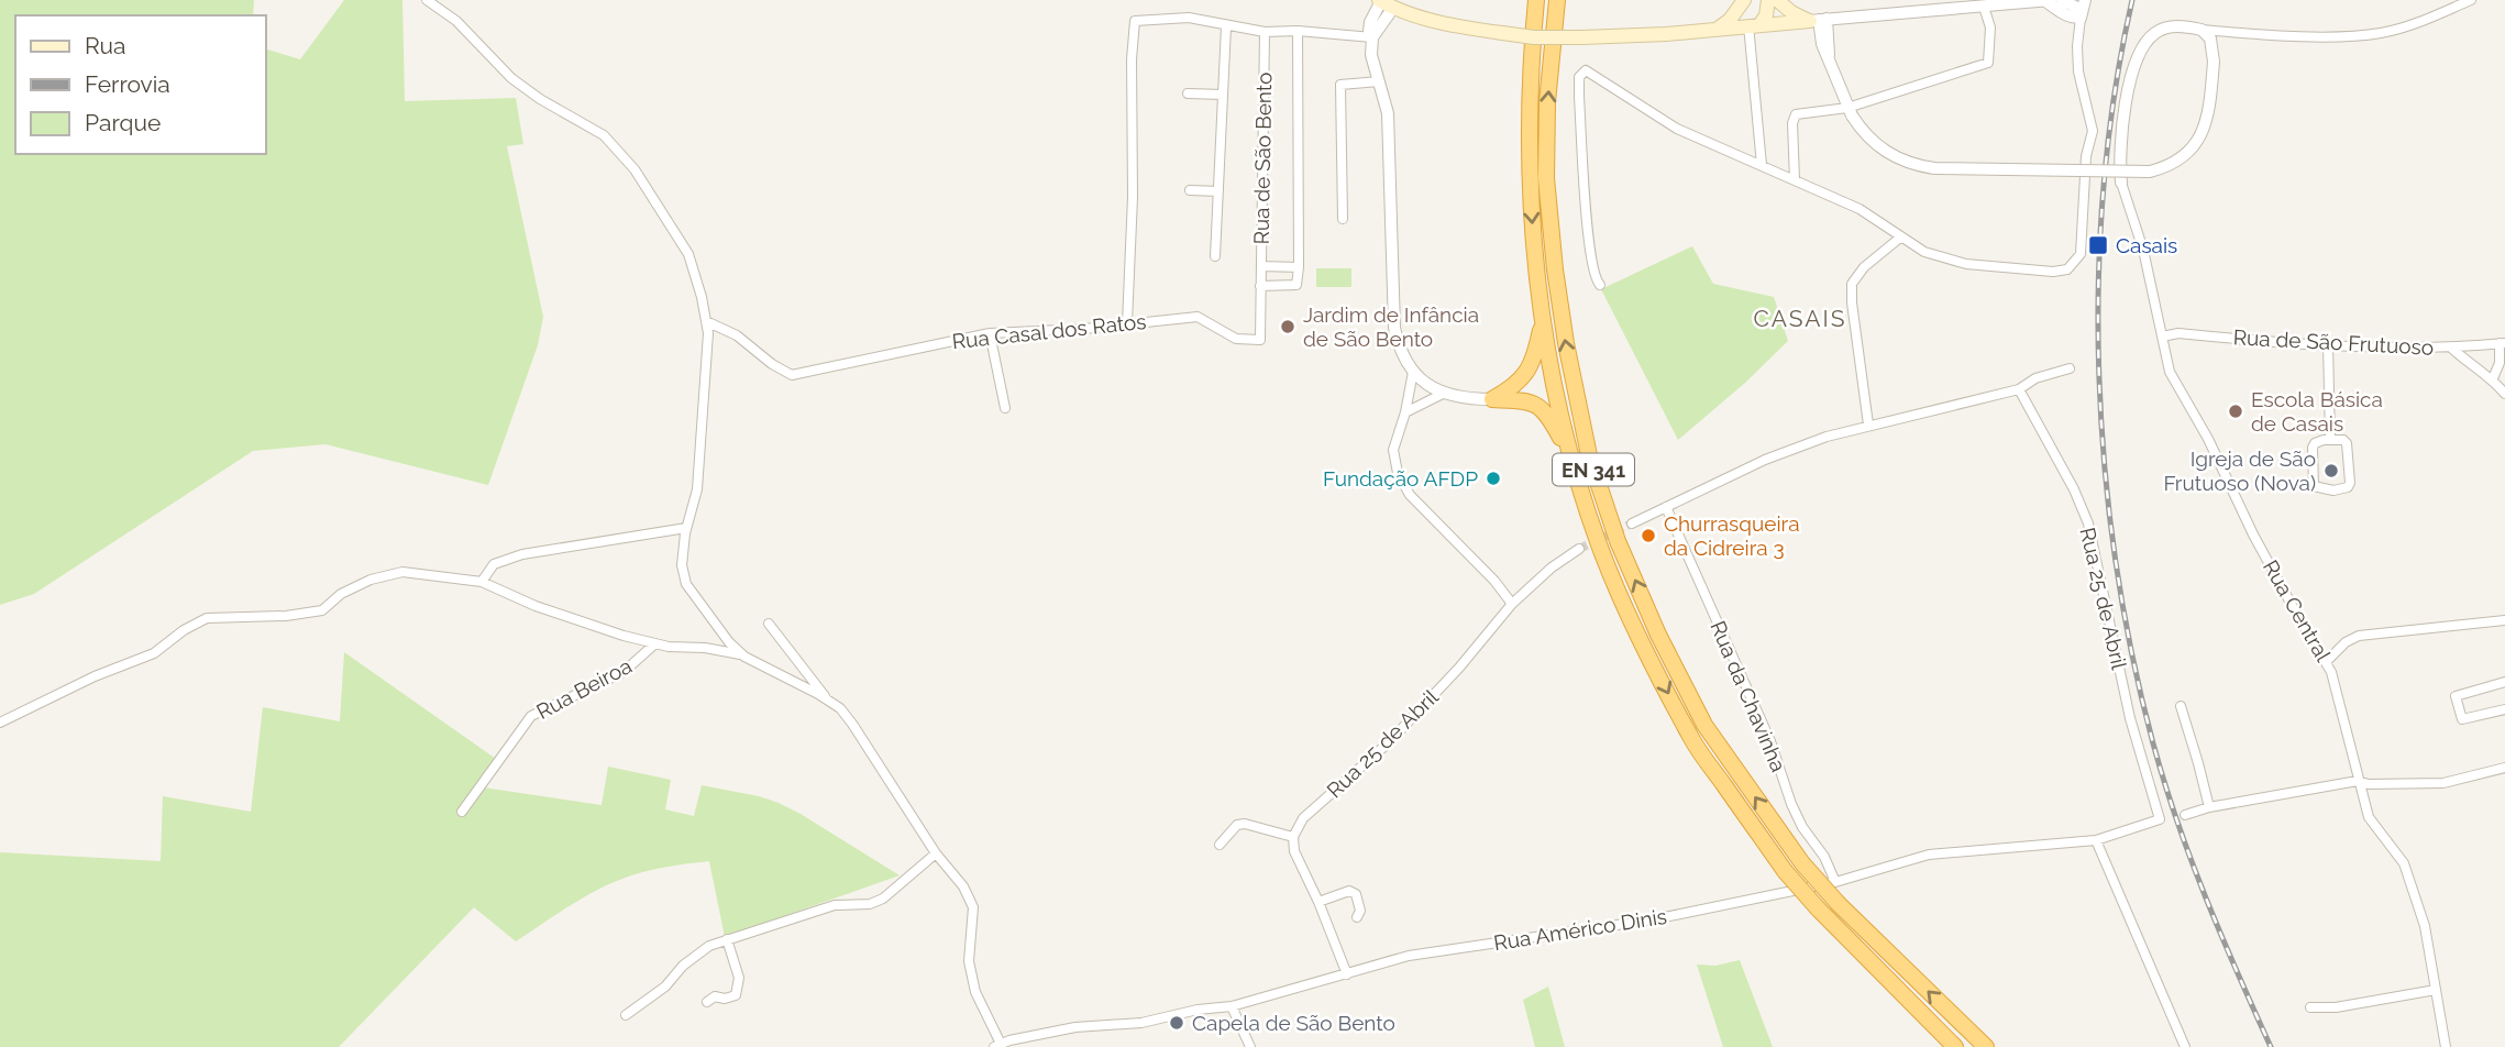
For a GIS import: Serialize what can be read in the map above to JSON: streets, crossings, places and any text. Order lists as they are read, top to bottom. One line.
{"streets":{"highway":["EN 341"],"street":["Rua de São Bento","Rua Casal dos Ratos","Rua de São Frutuoso","Rua 25 de Abril","Rua Central","Rua Beiroa","Rua da Chavinha","Rua Américo Dinis"]},"crossings":[["Rua de São Bento","Rua Casal dos Ratos"],["Rua de São Frutuoso","Rua Central"],["Rua 25 de Abril","Rua Américo Dinis"],["Rua da Chavinha","Rua Américo Dinis"]],"districts":["CASAIS"],"places":{"transit":["Casais"],"other":["Jardim de Infância de São Bento","Escola Básica de Casais","Igreja de São Frutuoso (Nova)","Fundação AFDP","Churrasqueira da Cidreira 3","Capela de São Bento"]},"legend":["Rua","Ferrovia","Parque"]}
